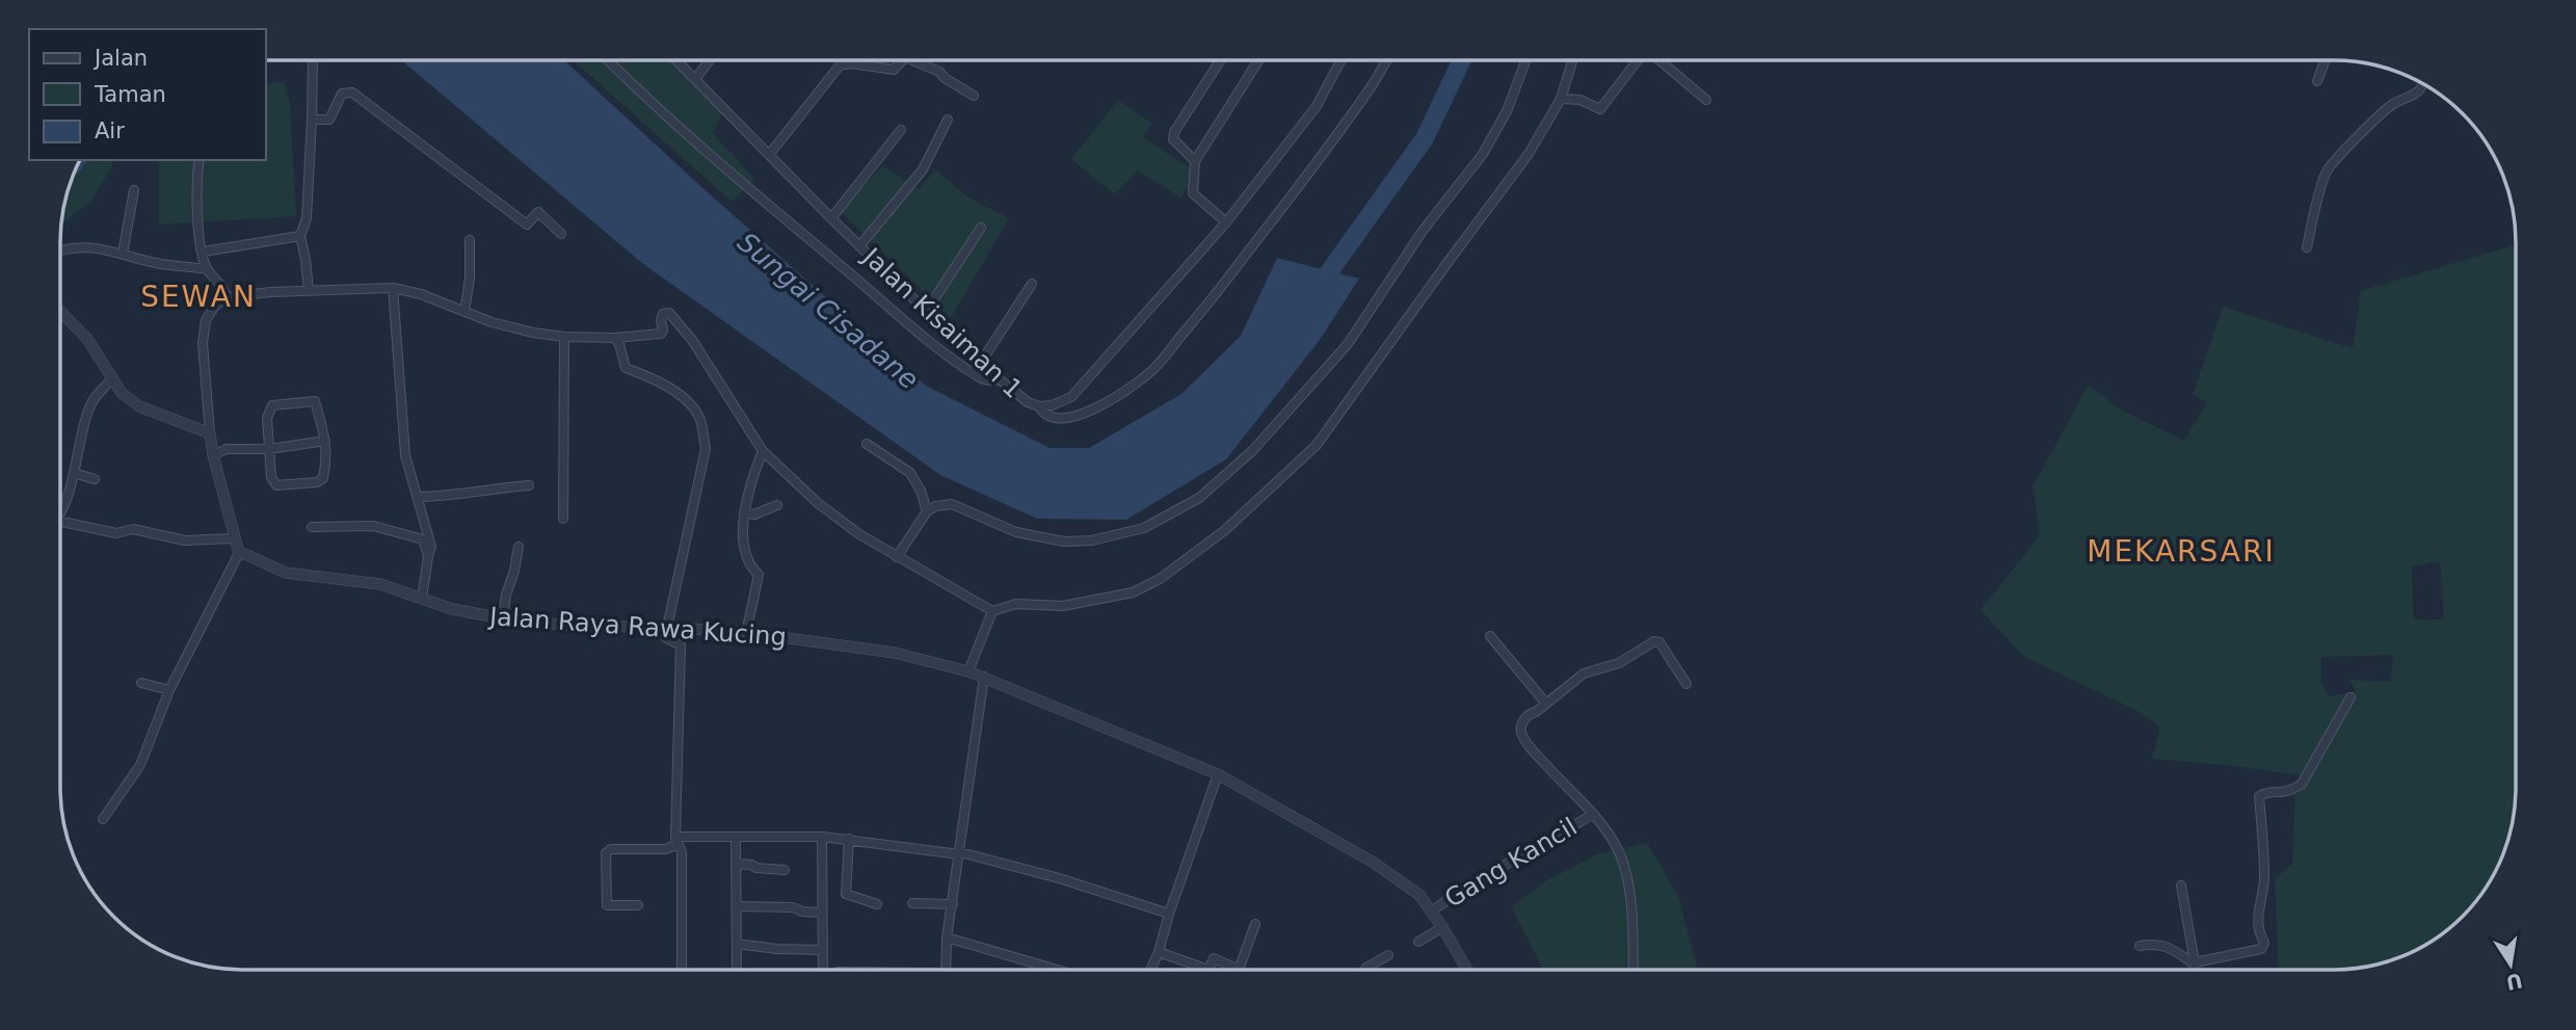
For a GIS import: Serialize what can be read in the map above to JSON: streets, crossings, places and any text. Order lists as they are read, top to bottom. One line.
{"streets":{"street":["Jalan Kisaiman 1","Jalan Raya Rawa Kucing","Gang Kancil"]},"crossings":[["Jalan Raya Rawa Kucing","Gang Kancil"]],"districts":["SEWAN","MEKARSARI"],"water":["Sungai Cisadane"],"legend":["Jalan","Taman","Air"],"north":"bottom"}
